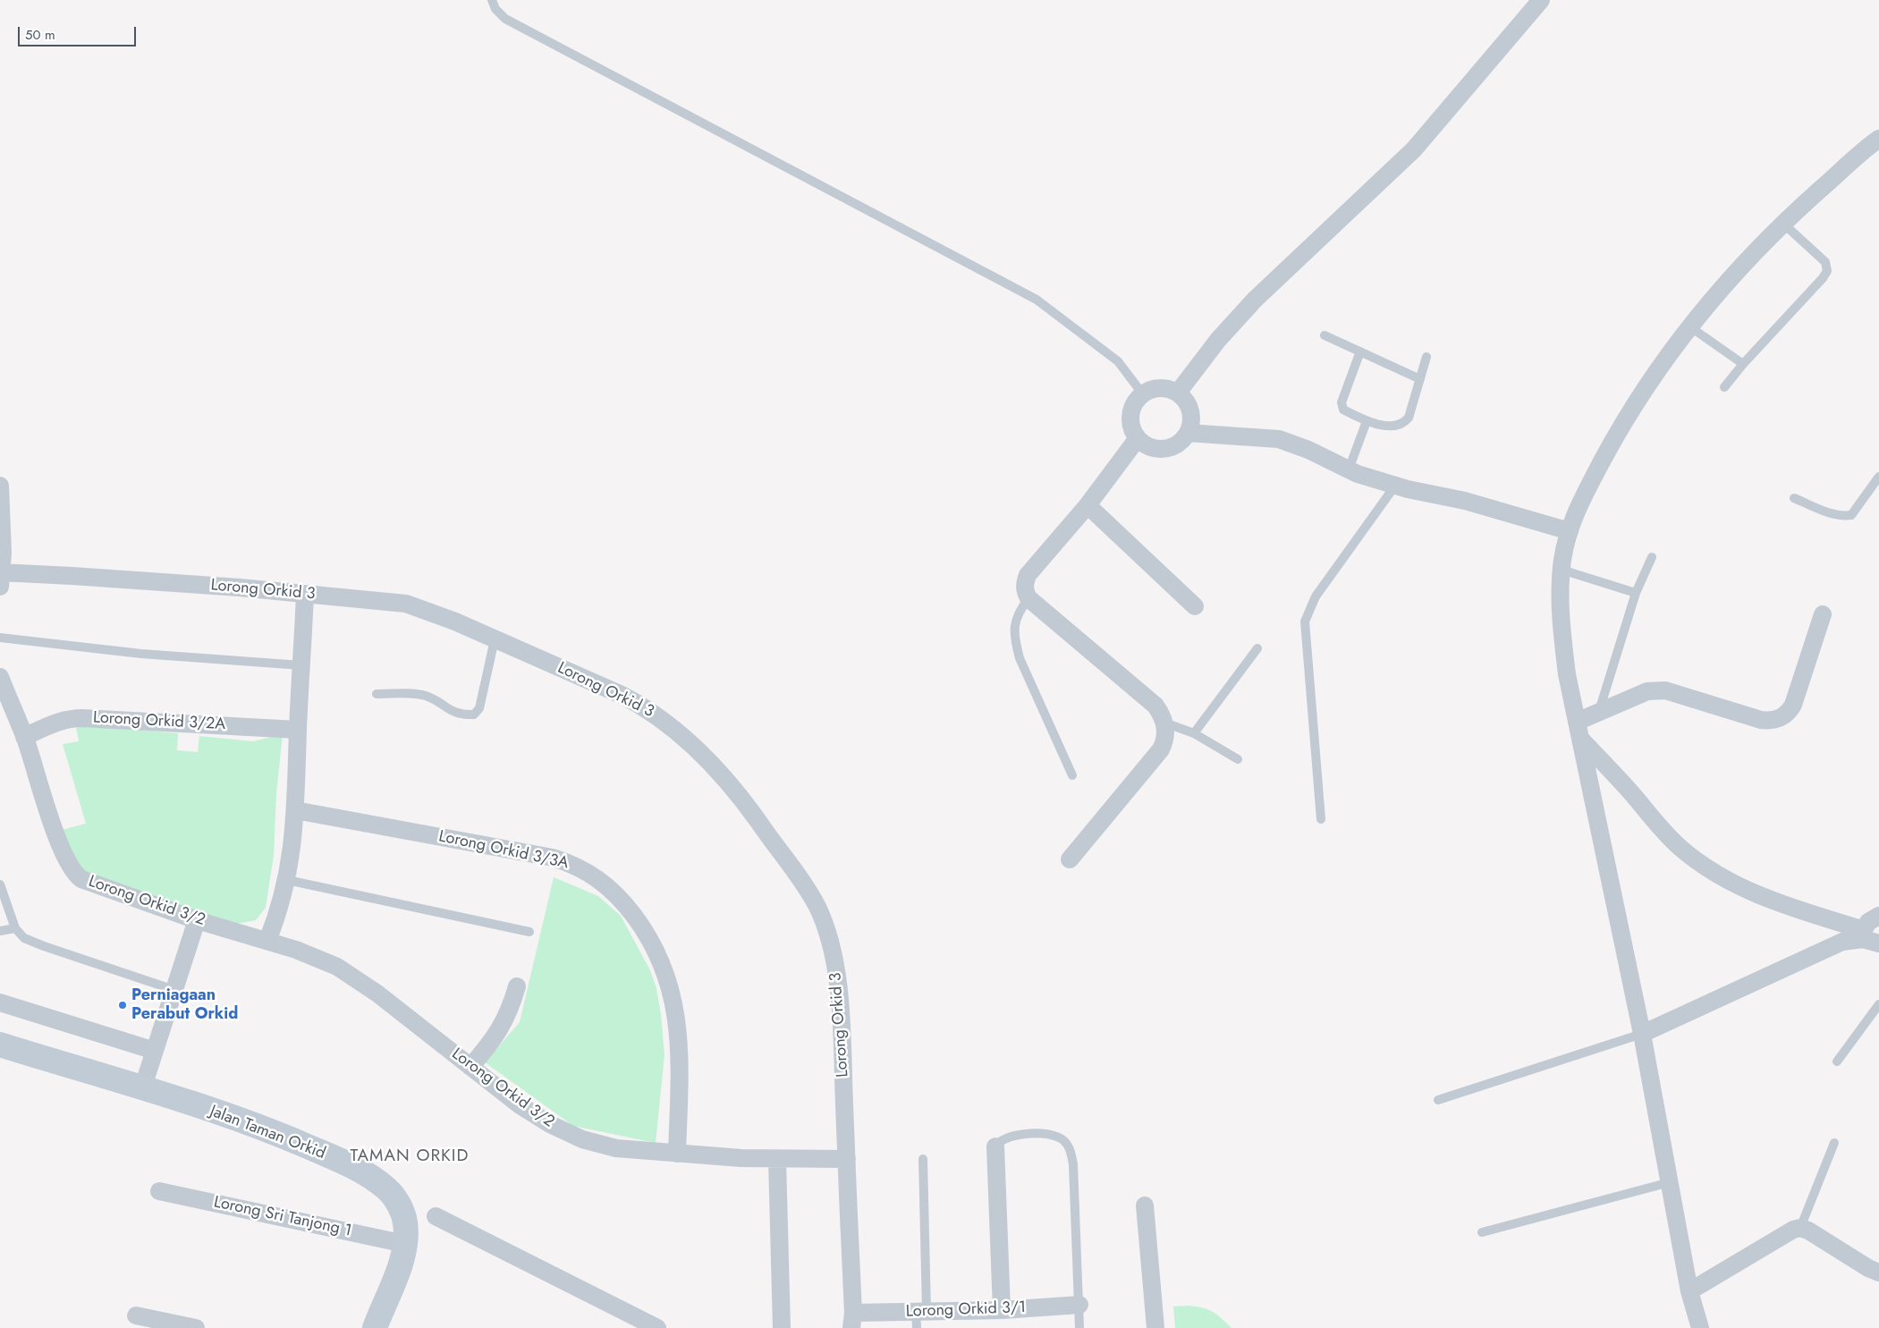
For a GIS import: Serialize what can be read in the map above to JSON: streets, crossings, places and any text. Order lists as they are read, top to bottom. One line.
{"streets":{"main road":["Jalan Taman Orkid"],"street":["Lorong Orkid 3","Lorong Orkid 3/2A","Lorong Orkid 3/3A","Lorong Orkid 3/2","Lorong Sri Tanjong 1","Lorong Orkid 3/1"]},"crossings":[["Lorong Orkid 3","Lorong Orkid 3/2"],["Lorong Orkid 3","Lorong Orkid 3/1"],["Lorong Orkid 3/2A","Lorong Orkid 3/2"],["Lorong Orkid 3/3A","Lorong Orkid 3/2"],["Jalan Taman Orkid","Lorong Sri Tanjong 1"]],"districts":["TAMAN ORKID"],"places":["Perniagaan Perabut Orkid"],"scale_bar":"50 m"}
